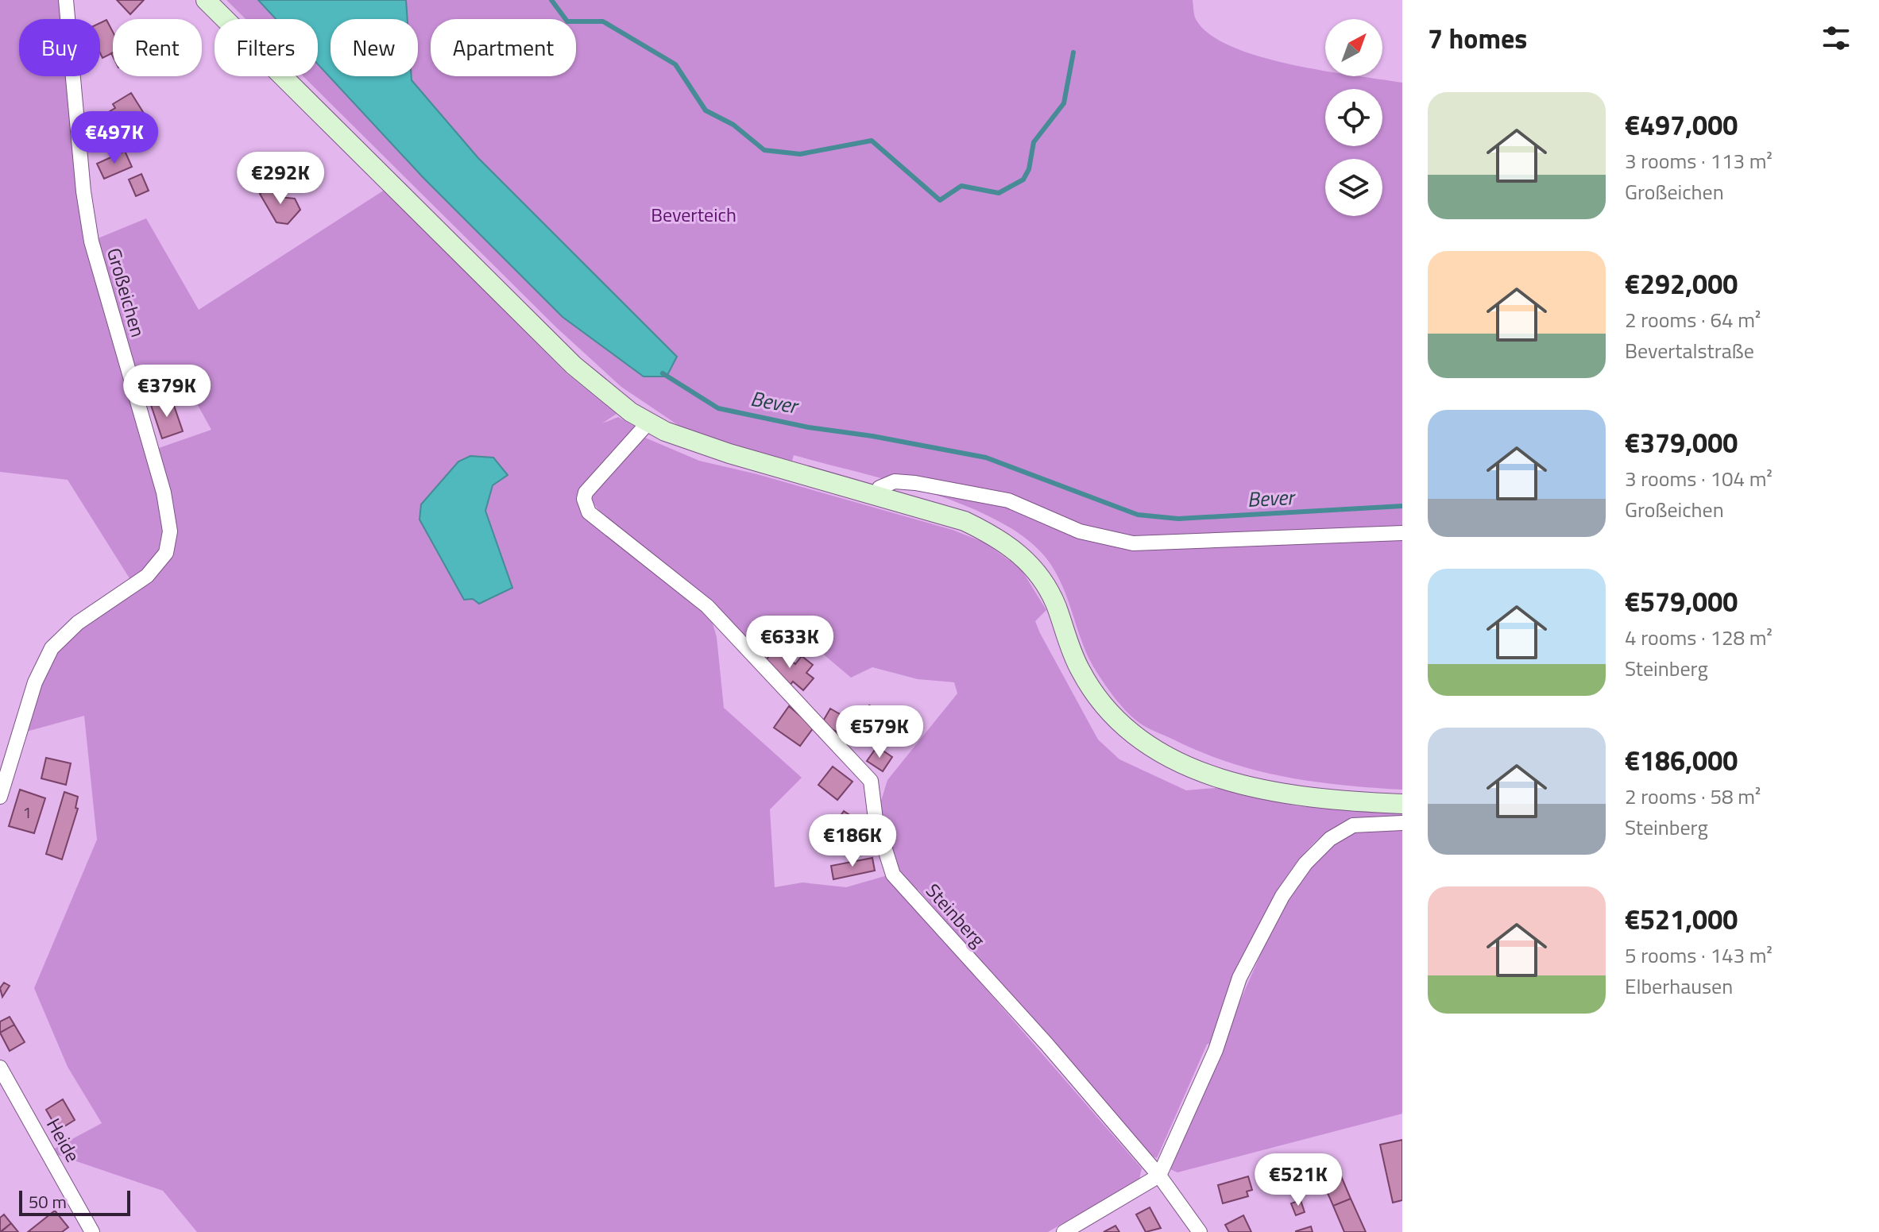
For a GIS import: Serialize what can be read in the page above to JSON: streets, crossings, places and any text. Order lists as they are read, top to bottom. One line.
{"streets":{"street":["Großeichen","Steinberg","Heide"]},"water":["Bever"],"parks":["Beverteich"],"house_numbers":["1"],"scale_bar":"50 m","north":"top right","page":{"heading":"7 homes","chip":["Buy","Rent","Filters","New","Apartment"],"list":[{"name":"€497,000","note":"3 rooms · 113 m² · Großeichen"},{"name":"€292,000","note":"2 rooms · 64 m² · Bevertalstraße"},{"name":"€379,000","note":"3 rooms · 104 m² · Großeichen"},{"name":"€579,000","note":"4 rooms · 128 m² · Steinberg"},{"name":"€186,000","note":"2 rooms · 58 m² · Steinberg"},{"name":"€521,000","note":"5 rooms · 143 m² · Elberhausen"}],"price":["€497K","€292K","€379K","€633K","€579K","€186K","€521K"],"scale":"50 m"}}
